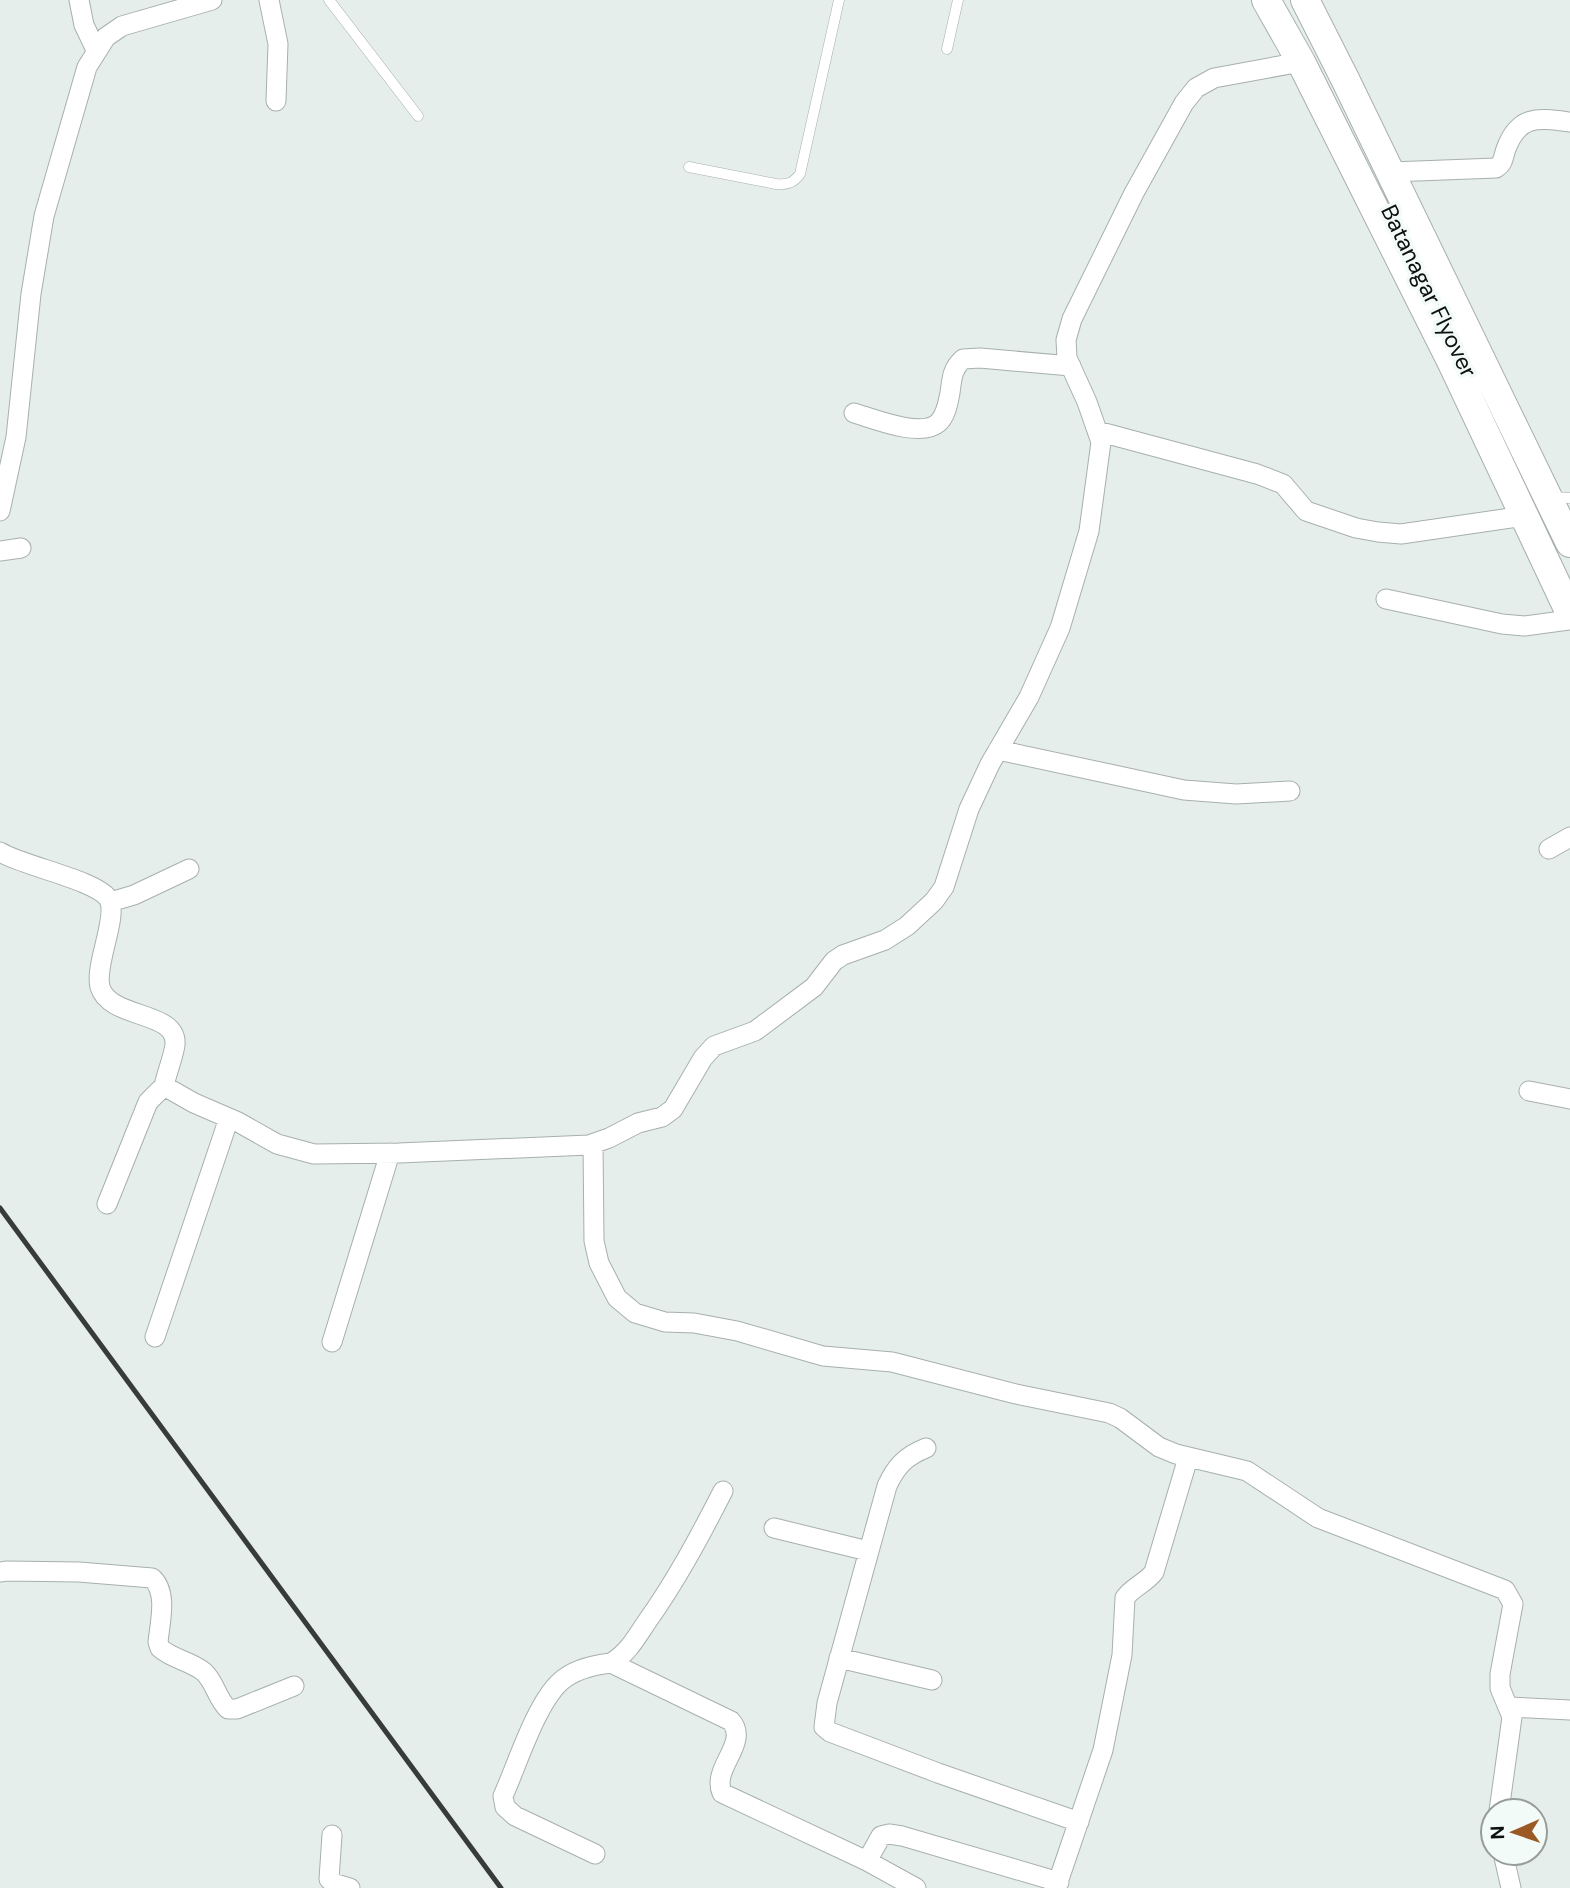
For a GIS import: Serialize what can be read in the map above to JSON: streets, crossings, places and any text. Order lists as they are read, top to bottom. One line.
{"streets":{"street":["Batanagar Flyover"]},"north":"left"}
